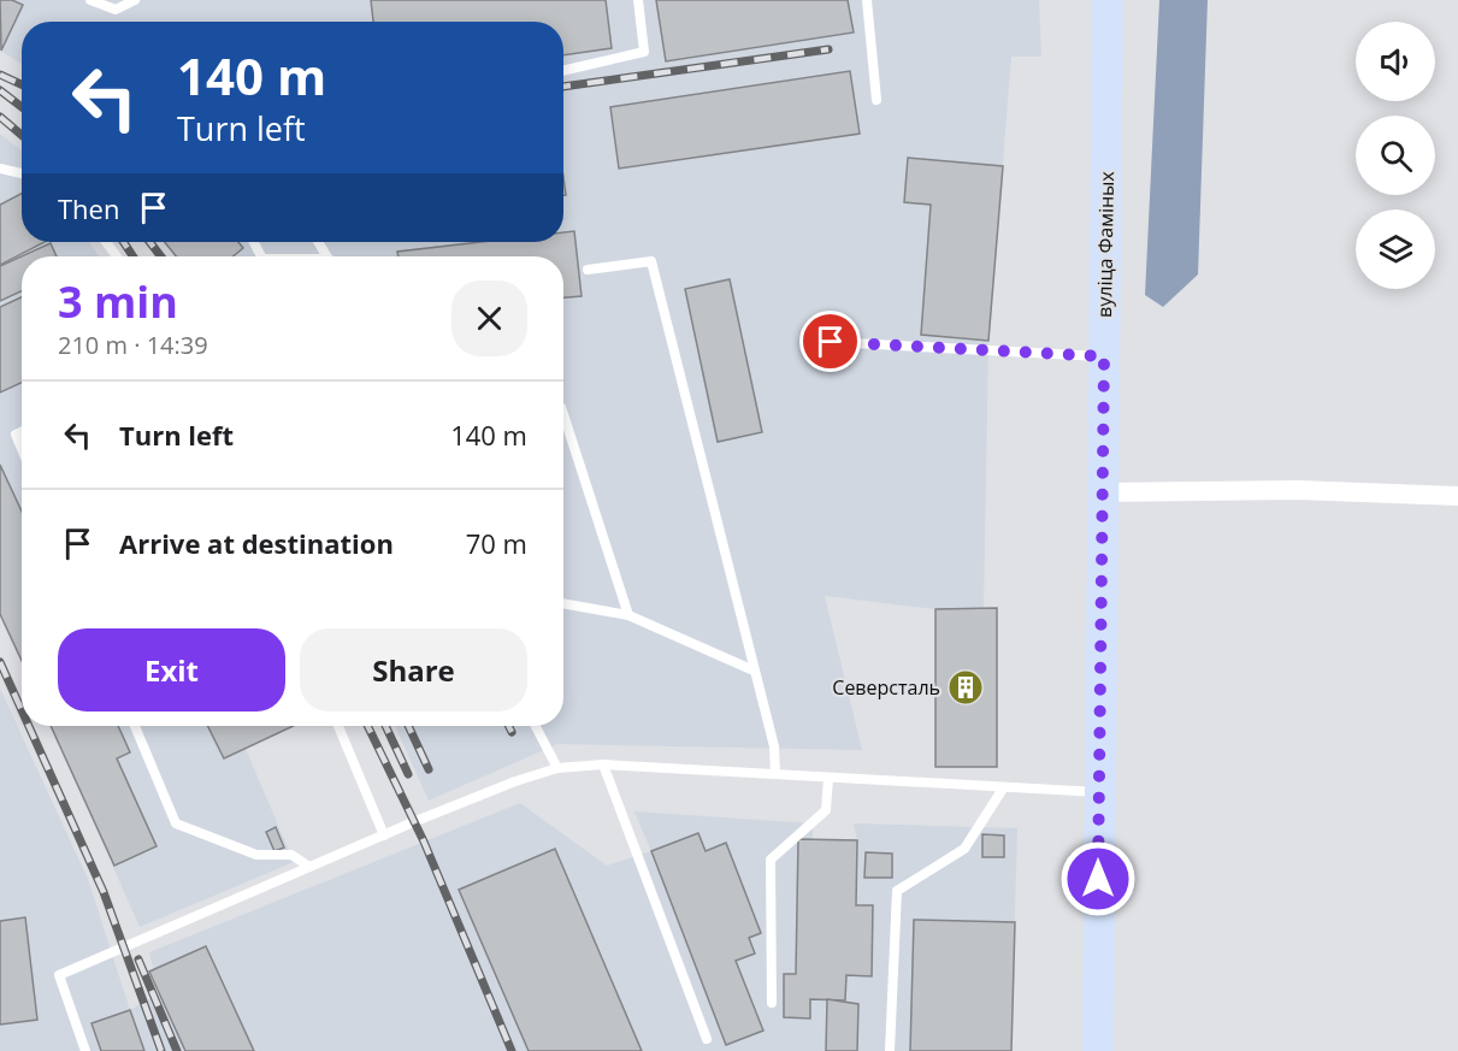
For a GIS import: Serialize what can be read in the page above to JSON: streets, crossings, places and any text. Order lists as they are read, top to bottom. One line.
{"streets":{"main road":["вуліца Фаміных"]},"places":{"building":["Северсталь"]},"page":{"turn":["140 m","Turn left"],"then":"Then","heading":["3 min","210 m · 14:39"],"list":[{"name":"Turn left","value":"140 m"},{"name":"Arrive at destination","value":"70 m"}],"buttons":["Exit","Share"]}}
